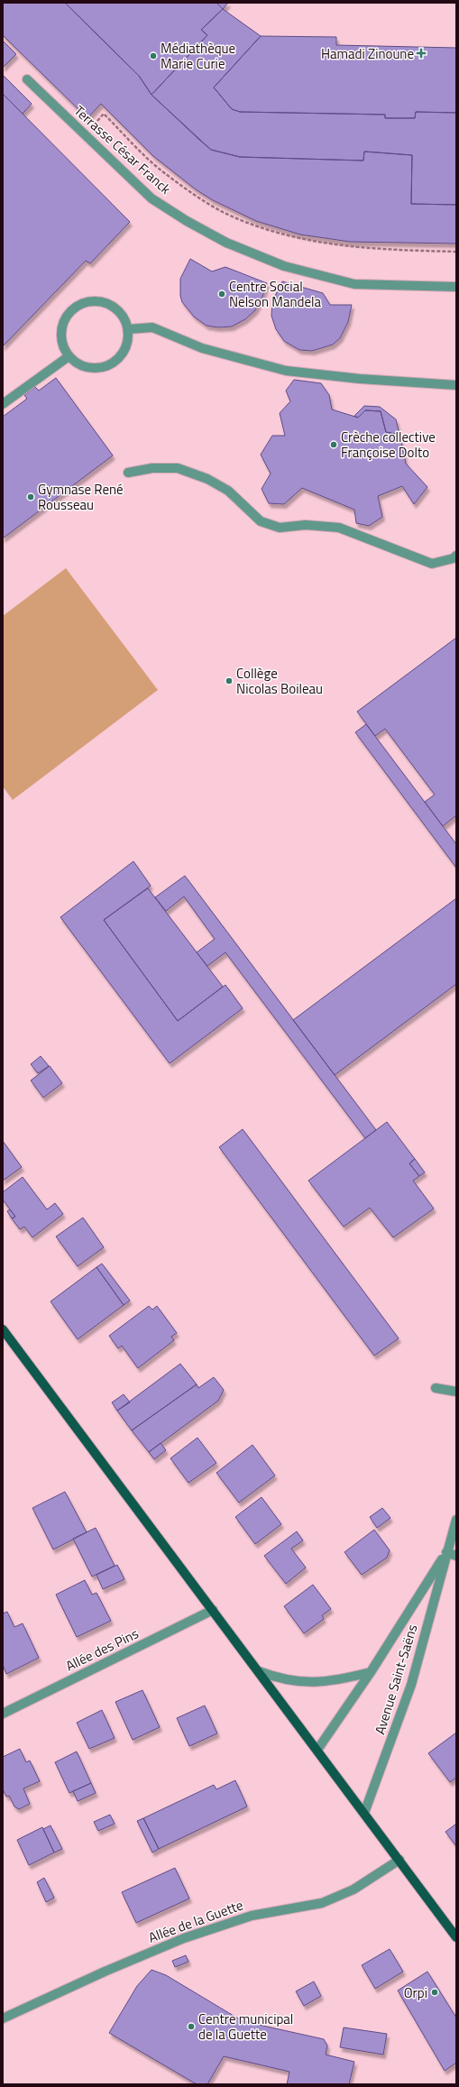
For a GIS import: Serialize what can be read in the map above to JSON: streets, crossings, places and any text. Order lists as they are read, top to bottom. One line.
{"streets":{"street":["Terrasse César Franck","Allée des Pins","Avenue Saint-Saëns","Allée de la Guette"]},"places":{"health":["Hamadi Zinoune"],"other":["Médiathèque Marie Curie","Centre Social Nelson Mandela","Crèche collective Françoise Dolto","Gymnase René Rousseau","Collège Nicolas Boileau","Orpi","Centre municipal de la Guette"]}}
